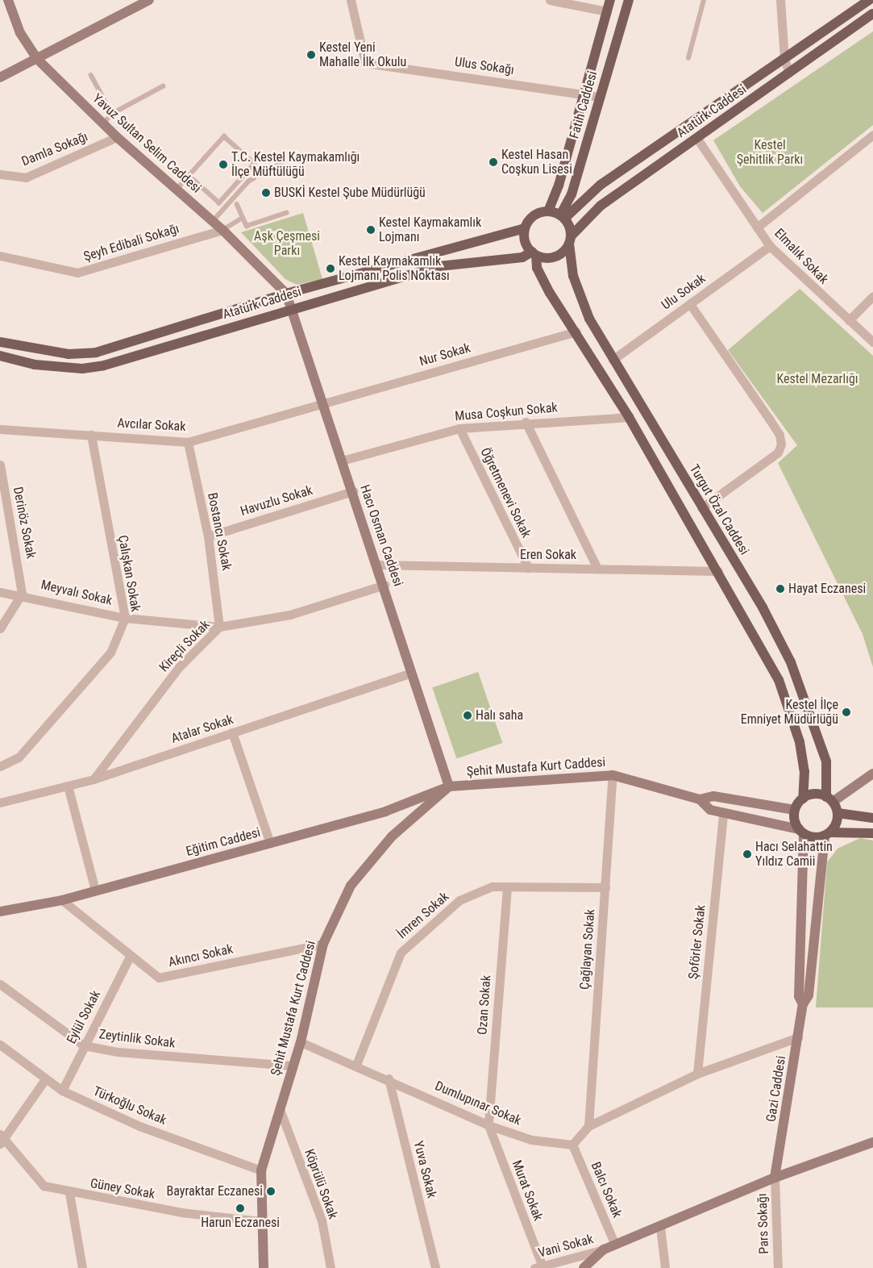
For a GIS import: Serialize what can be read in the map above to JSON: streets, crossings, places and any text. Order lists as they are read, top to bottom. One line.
{"streets":{"main road":["Fatih Caddesi","Atatürk Caddesi","Yavuz Sultan Selim Caddesi","Turgut Özal Caddesi","Hacı Osman Caddesi","Şehit Mustafa Kurt Caddesi","Eğitim Caddesi","Gazi Caddesi"],"street":["Ulus Sokağı","Damla Sokağı","Şeyh Edibali Sokağı","Elmalık Sokak","Ulu Sokak","Nur Sokak","Musa Coşkun Sokak","Avcılar Sokak","Öğretmenevi Sokak","Havuzlu Sokak","Derinöz Sokak","Bostancı Sokak","Eren Sokak","Çalışkan Sokak","Meyvalı Sokak","Kireçli Sokak","Atalar Sokak","İmren Sokak","Şoförler Sokak","Çağlayan Sokak","Akıncı Sokak","Ozan Sokak","Eylül Sokak","Zeytinlik Sokak","Dumlupınar Sokak","Türkoğlu Sokak","Yuva Sokak","Köprülü Sokak","Güney Sokak","Balcı Sokak","Murat Sokak","Pars Sokağı","Vani Sokak"]},"crossings":[["Ulus Sokağı","Fatih Caddesi"],["Fatih Caddesi","Atatürk Caddesi"],["Fatih Caddesi","Turgut Özal Caddesi"],["Atatürk Caddesi","Yavuz Sultan Selim Caddesi"],["Atatürk Caddesi","Elmalık Sokak"],["Atatürk Caddesi","Turgut Özal Caddesi"],["Atatürk Caddesi","Hacı Osman Caddesi"],["Yavuz Sultan Selim Caddesi","Damla Sokağı"],["Yavuz Sultan Selim Caddesi","Şeyh Edibali Sokağı"],["Yavuz Sultan Selim Caddesi","Hacı Osman Caddesi"],["Elmalık Sokak","Ulu Sokak"],["Ulu Sokak","Turgut Özal Caddesi"],["Nur Sokak","Avcılar Sokak"],["Nur Sokak","Hacı Osman Caddesi"],["Musa Coşkun Sokak","Öğretmenevi Sokak"],["Musa Coşkun Sokak","Hacı Osman Caddesi"],["Avcılar Sokak","Bostancı Sokak"],["Avcılar Sokak","Hacı Osman Caddesi"],["Avcılar Sokak","Çalışkan Sokak"],["Öğretmenevi Sokak","Eren Sokak"],["Havuzlu Sokak","Bostancı Sokak"],["Havuzlu Sokak","Hacı Osman Caddesi"],["Turgut Özal Caddesi","Şehit Mustafa Kurt Caddesi"],["Turgut Özal Caddesi","Gazi Caddesi"],["Derinöz Sokak","Meyvalı Sokak"],["Bostancı Sokak","Meyvalı Sokak"],["Bostancı Sokak","Kireçli Sokak"],["Hacı Osman Caddesi","Eren Sokak"],["Hacı Osman Caddesi","Kireçli Sokak"],["Hacı Osman Caddesi","Atalar Sokak"],["Hacı Osman Caddesi","Şehit Mustafa Kurt Caddesi"],["Hacı Osman Caddesi","Eğitim Caddesi"],["Çalışkan Sokak","Meyvalı Sokak"],["Meyvalı Sokak","Kireçli Sokak"],["Kireçli Sokak","Atalar Sokak"],["Şehit Mustafa Kurt Caddesi","Eğitim Caddesi"],["Şehit Mustafa Kurt Caddesi","Şoförler Sokak"],["Şehit Mustafa Kurt Caddesi","Çağlayan Sokak"],["Şehit Mustafa Kurt Caddesi","Akıncı Sokak"],["Şehit Mustafa Kurt Caddesi","Zeytinlik Sokak"],["Şehit Mustafa Kurt Caddesi","Gazi Caddesi"],["Şehit Mustafa Kurt Caddesi","Dumlupınar Sokak"],["Şehit Mustafa Kurt Caddesi","Türkoğlu Sokak"],["Şehit Mustafa Kurt Caddesi","Köprülü Sokak"],["Şehit Mustafa Kurt Caddesi","Güney Sokak"],["Eğitim Caddesi","Akıncı Sokak"],["İmren Sokak","Çağlayan Sokak"],["İmren Sokak","Ozan Sokak"],["İmren Sokak","Dumlupınar Sokak"],["Akıncı Sokak","Eylül Sokak"],["Ozan Sokak","Dumlupınar Sokak"],["Ozan Sokak","Murat Sokak"],["Eylül Sokak","Zeytinlik Sokak"],["Eylül Sokak","Türkoğlu Sokak"],["Gazi Caddesi","Pars Sokağı"],["Dumlupınar Sokak","Yuva Sokak"],["Dumlupınar Sokak","Balcı Sokak"],["Dumlupınar Sokak","Murat Sokak"],["Murat Sokak","Vani Sokak"]],"parks":["Kestel Şehitlik Parkı","Aşk Çeşmesi Parkı","Kestel Mezarlığı"],"places":["Kestel Yeni Mahalle İlk Okulu","Kestel Hasan Coşkun Lisesi","T.C. Kestel Kaymakamlığı İlçe Müftülüğü","BUSKİ Kestel Şube Müdürlüğü","Kestel Kaymakamlık Lojmanı","Kestel Kaymakamlık Lojmanı Polis Noktası","Hayat Eczanesi","Kestel İlçe Emniyet Müdürlüğü","Halı saha","Hacı Selahattin Yıldız Camii","Bayraktar Eczanesi","Harun Eczanesi"]}
